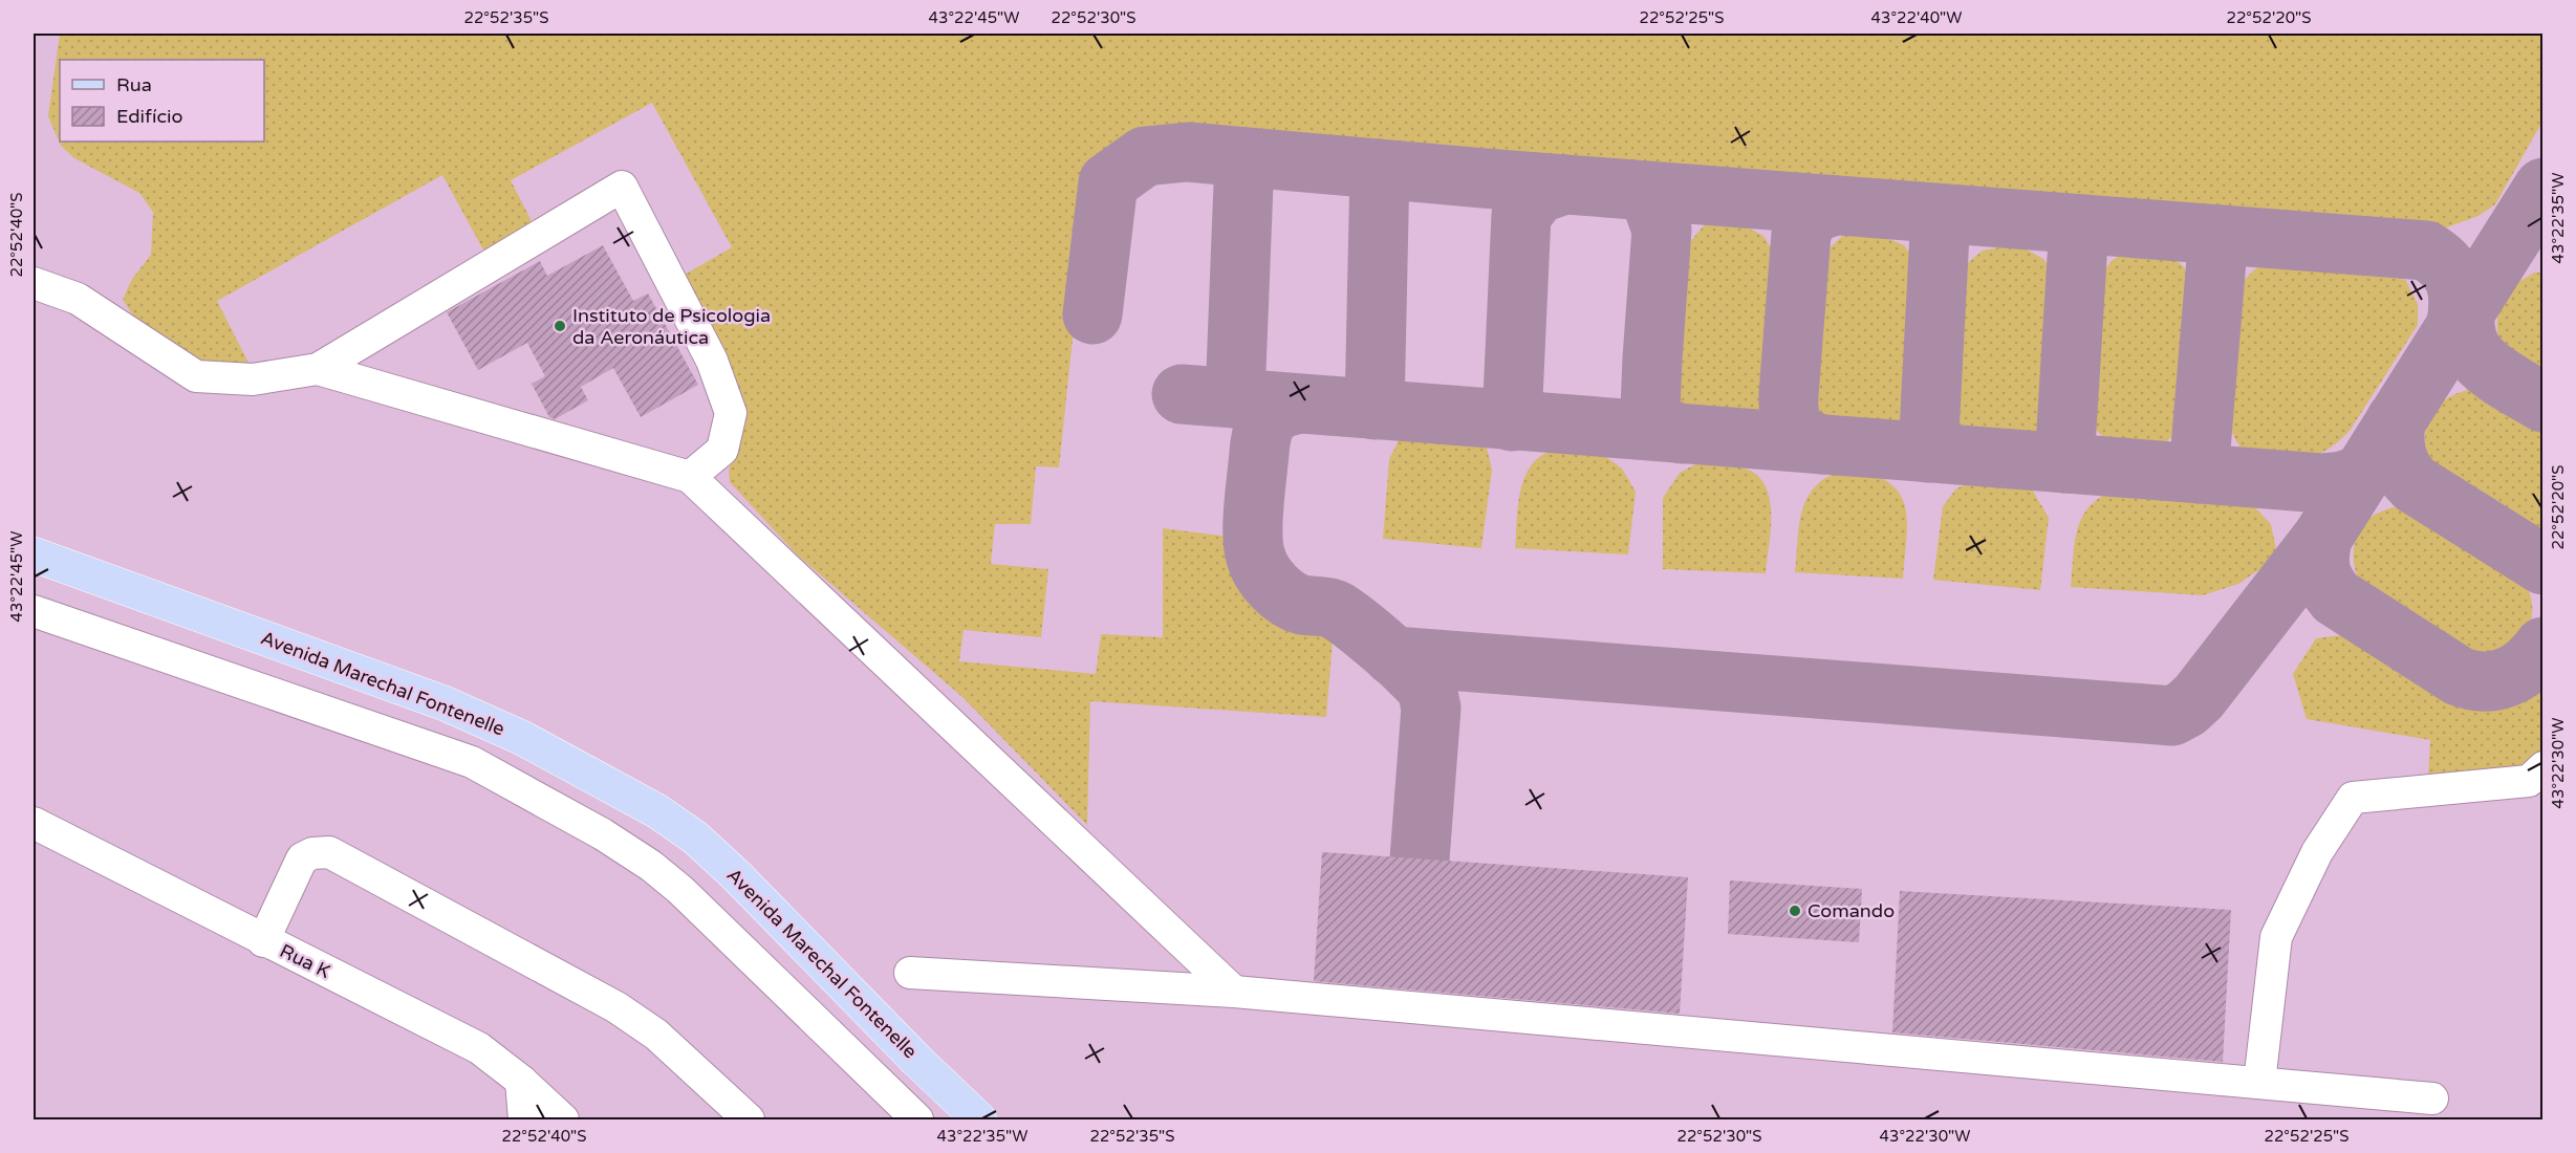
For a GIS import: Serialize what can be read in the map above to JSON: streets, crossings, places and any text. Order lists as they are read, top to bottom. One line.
{"streets":{"main road":["Avenida Marechal Fontenelle"],"street":["Rua K"]},"places":["Instituto de Psicologia da Aeronáutica","Comando"],"legend":["Rua","Edifício"],"coordinates":["22°52'35\"S","43°22'45\"W","22°52'30\"S","22°52'25\"S","43°22'40\"W","22°52'20\"S","43°22'35\"W","22°52'40\"S","43°22'30\"W"]}
